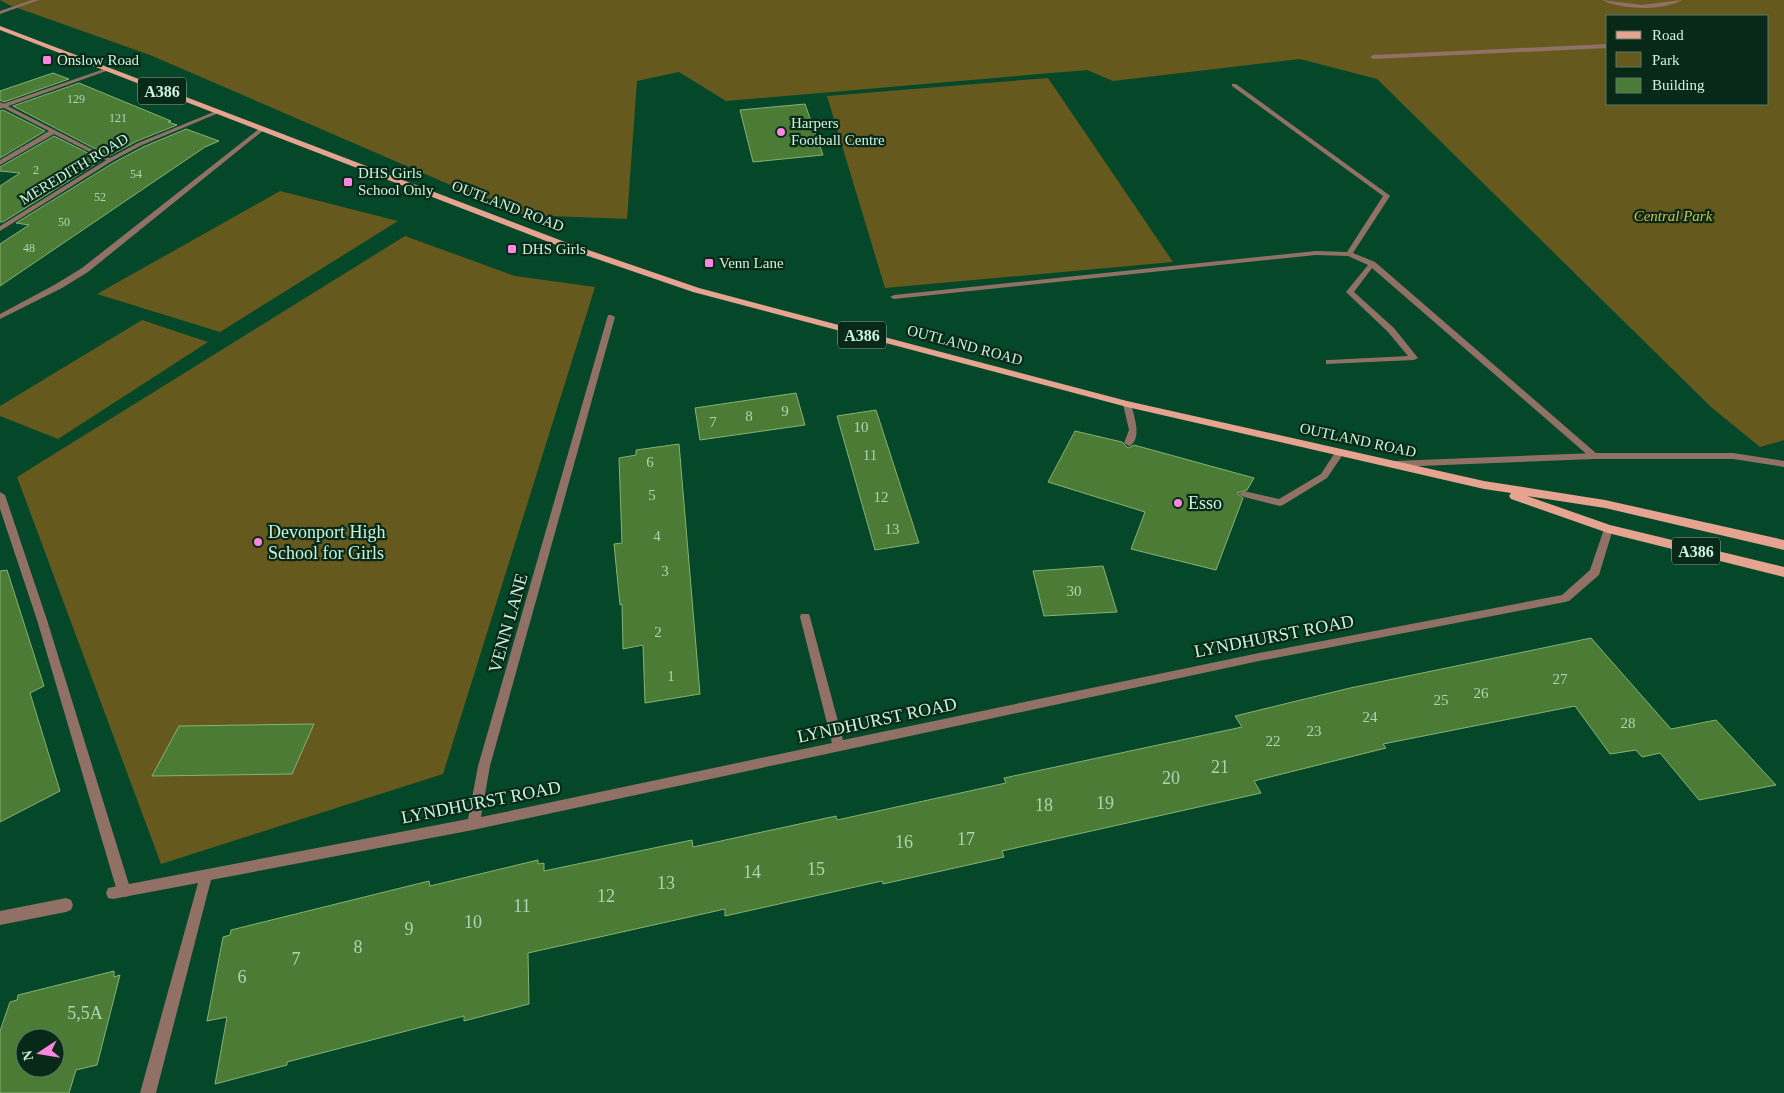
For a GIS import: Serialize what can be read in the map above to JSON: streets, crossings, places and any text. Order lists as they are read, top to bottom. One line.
{"streets":{"main road":["A386","OUTLAND ROAD"],"street":["MEREDITH ROAD","VENN LANE","LYNDHURST ROAD"]},"crossings":[["MEREDITH ROAD","OUTLAND ROAD"],["OUTLAND ROAD","LYNDHURST ROAD"],["VENN LANE","LYNDHURST ROAD"]],"parks":["Central Park"],"places":{"transit":["Onslow Road","DHS Girls School Only","DHS Girls","Venn Lane"],"other":["Harpers Football Centre","Esso","Devonport High School for Girls"]},"house_numbers":["129","121","2","54","52","50","48","9","8","7","10","11","6","5","12","13","4","3","30","2","1","27","26","25","24","28","23","22","21","20","19","18","17","16","15","14","13","12","11","10","9","8","7","6","5,5A"],"legend":["Road","Park","Building"],"north":"left"}
